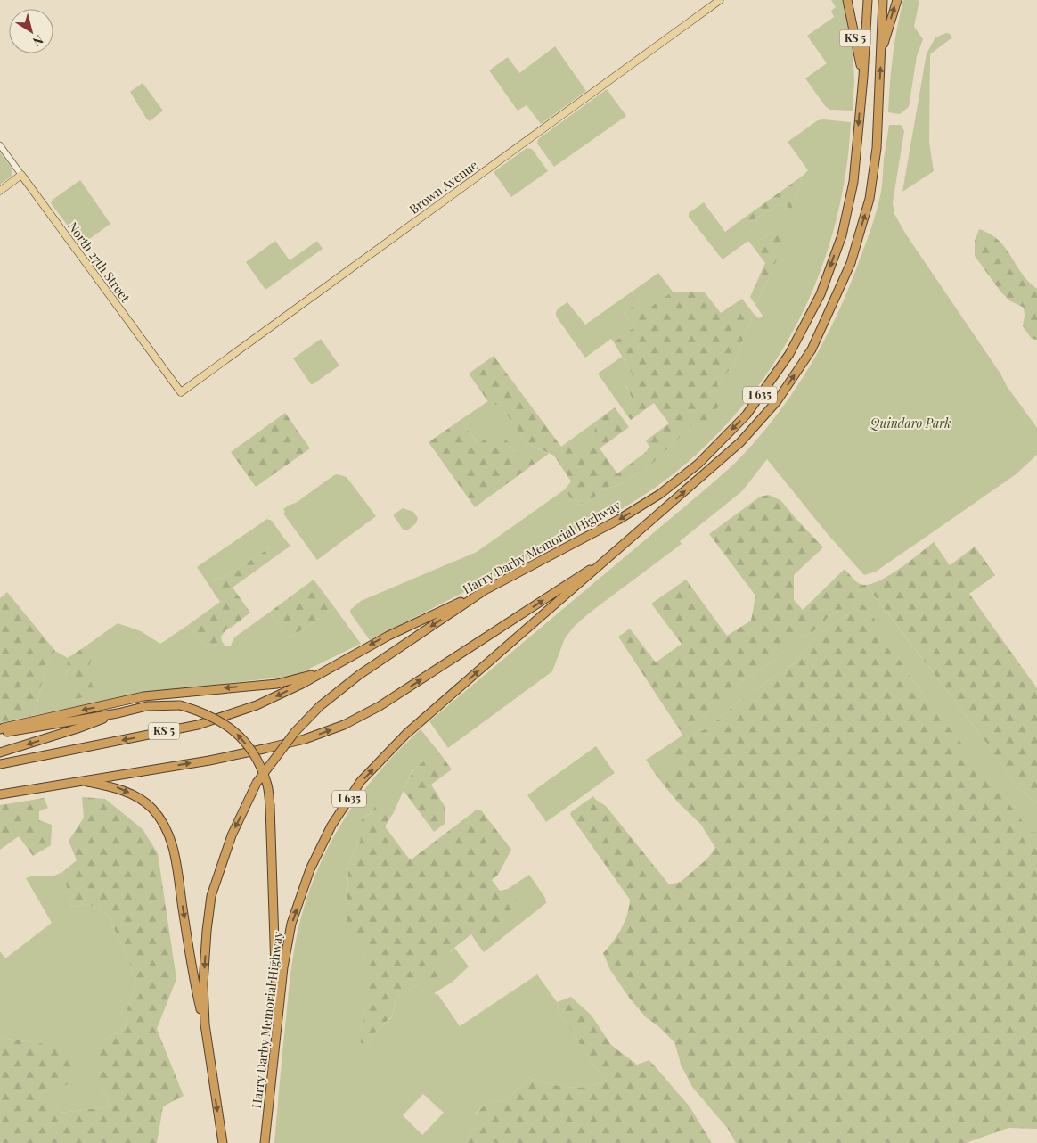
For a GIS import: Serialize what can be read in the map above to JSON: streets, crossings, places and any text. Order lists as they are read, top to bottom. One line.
{"streets":{"highway":["KS 5","I 635","Harry Darby Memorial Highway"],"main road":["Brown Avenue","North 27th Street"]},"crossings":[["KS 5","Harry Darby Memorial Highway"],["Brown Avenue","North 27th Street"]],"parks":["Quindaro Park"],"north":"bottom right"}
